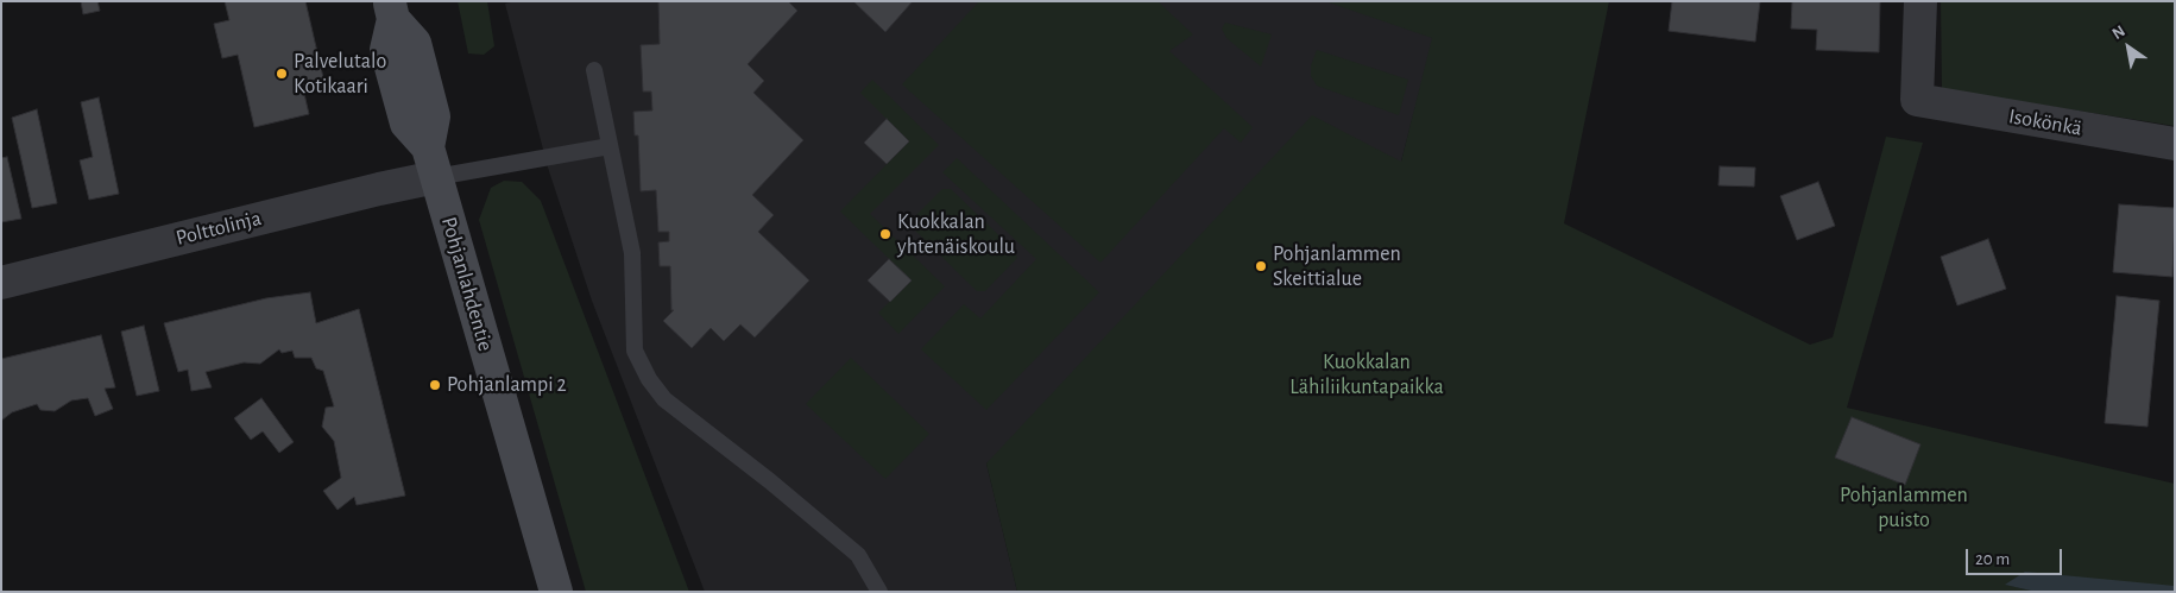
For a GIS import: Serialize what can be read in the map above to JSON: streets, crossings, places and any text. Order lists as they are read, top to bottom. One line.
{"streets":{"main road":["Pohjanlahdentie"],"street":["Isokönkä","Polttolinja"]},"crossings":[["Polttolinja","Pohjanlahdentie"]],"parks":["Kuokkalan Lähiliikuntapaikka","Pohjanlammen puisto"],"places":["Palvelutalo Kotikaari","Kuokkalan yhtenäiskoulu","Pohjanlammen Skeittialue","Pohjanlampi 2"],"scale_bar":"20 m","north":"top left"}
